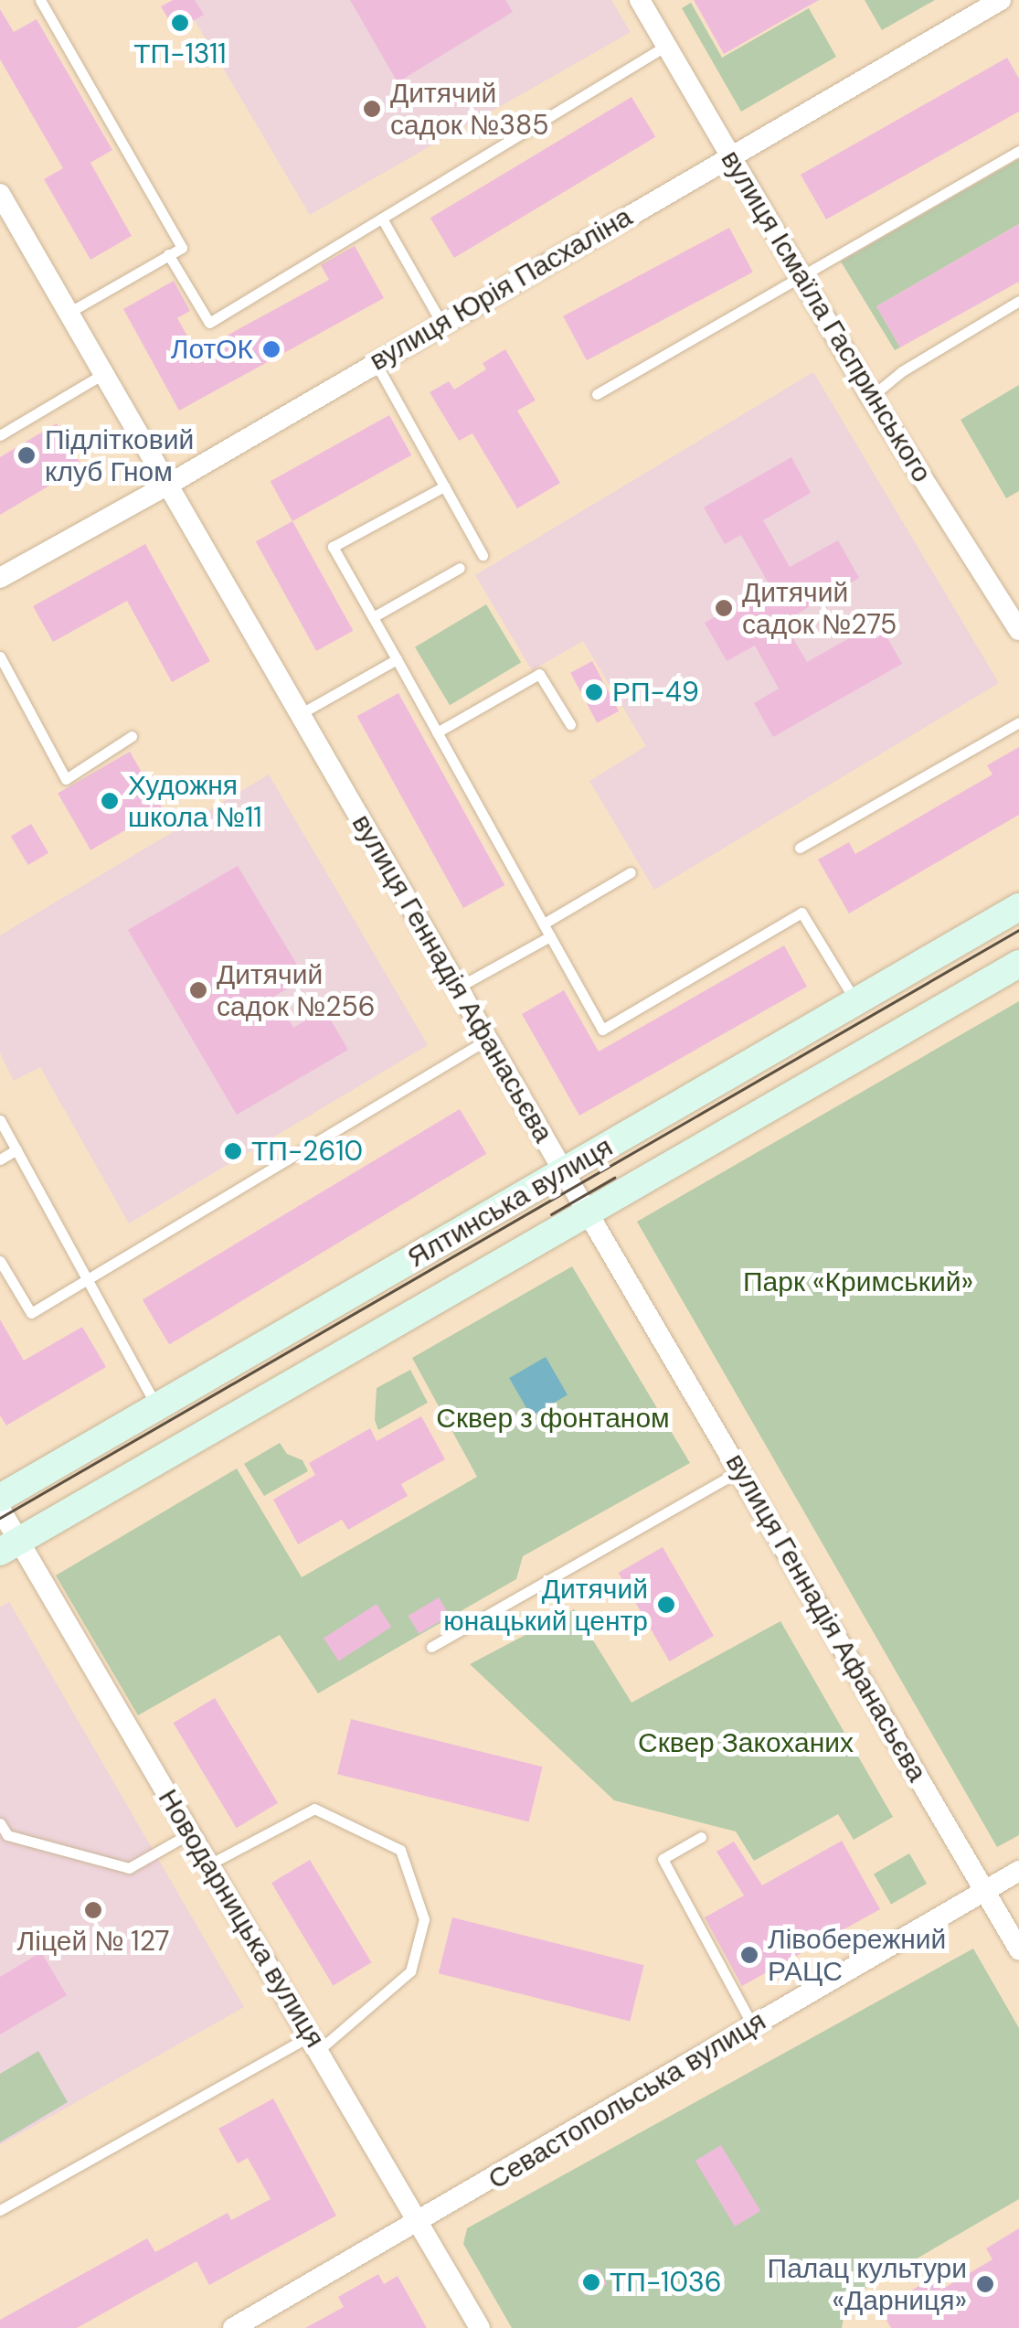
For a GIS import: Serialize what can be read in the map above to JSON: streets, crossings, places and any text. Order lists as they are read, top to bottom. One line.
{"streets":{"street":["вулиця Юрія Пасхаліна","вулиця Ісмаїла Гаспринського","вулиця Геннадія Афанасьєва","Ялтинська вулиця","Новодарницька вулиця","Севастопольська вулиця"]},"crossings":[["вулиця Юрія Пасхаліна","вулиця Ісмаїла Гаспринського"],["вулиця Юрія Пасхаліна","вулиця Геннадія Афанасьєва"],["вулиця Геннадія Афанасьєва","Ялтинська вулиця"],["вулиця Геннадія Афанасьєва","Севастопольська вулиця"],["Ялтинська вулиця","Новодарницька вулиця"],["Новодарницька вулиця","Севастопольська вулиця"]],"parks":["Парк «Кримський»","Сквер з фонтаном","Сквер Закоханих"],"places":["ТП-1311","Дитячий садок №385","ЛотОК","Підлітковий клуб Гном","Дитячий садок №275","РП-49","Художня школа №11","Дитячий садок №256","ТП-2610","Дитячий юнацький центр","Ліцей № 127","Лівобережний РАЦС","ТП-1036","Палац культури «Дарниця»"]}
